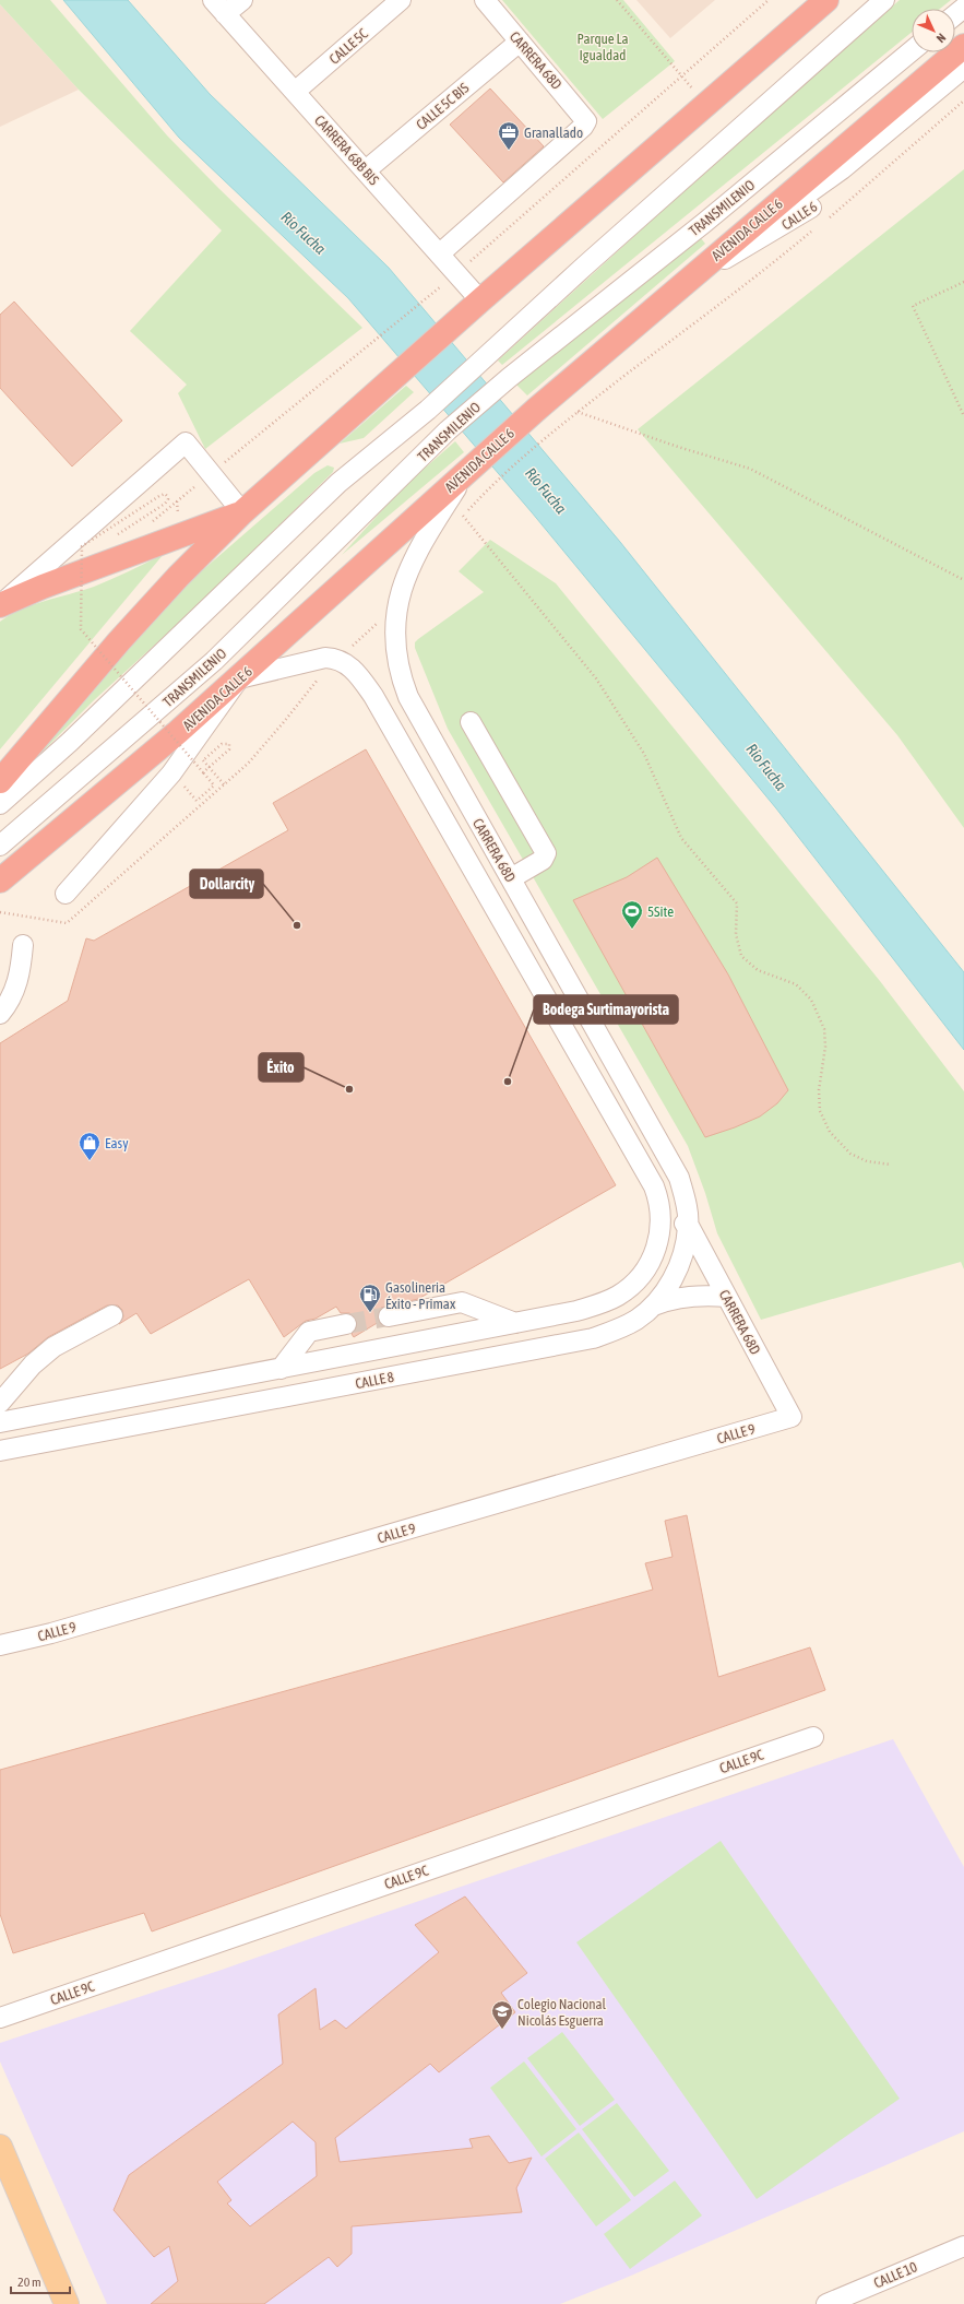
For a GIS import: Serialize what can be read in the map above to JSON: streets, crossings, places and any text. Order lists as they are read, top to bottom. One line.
{"streets":{"highway":["AVENIDA CALLE 6"],"street":["CALLE 5C","CARRERA 68D","CALLE 5C BIS","CARRERA 68B BIS","TRANSMILENIO","CALLE 6","CALLE 8","CALLE 9","CALLE 9C","CALLE 10"]},"crossings":[["CALLE 5C","CARRERA 68B BIS"],["CARRERA 68D","CALLE 5C BIS"],["CARRERA 68D","CARRERA 68B BIS"],["CARRERA 68D","AVENIDA CALLE 6"],["CARRERA 68D","CALLE 8"],["CARRERA 68D","CALLE 9"],["CALLE 5C BIS","CARRERA 68B BIS"],["CALLE 6","AVENIDA CALLE 6"]],"water":["Río Fucha"],"parks":["Parque La Igualdad"],"places":{"office":["Granallado"],"other":["Dollarcity","Bodega Surtimayorista","Éxito"],"sports":["5Site"],"shop":["Easy"],"fuel station":["Gasolineria Éxito - Primax"],"school or university":["Colegio Nacional Nicolás Esguerra"]},"scale_bar":"20 m","north":"bottom right"}
